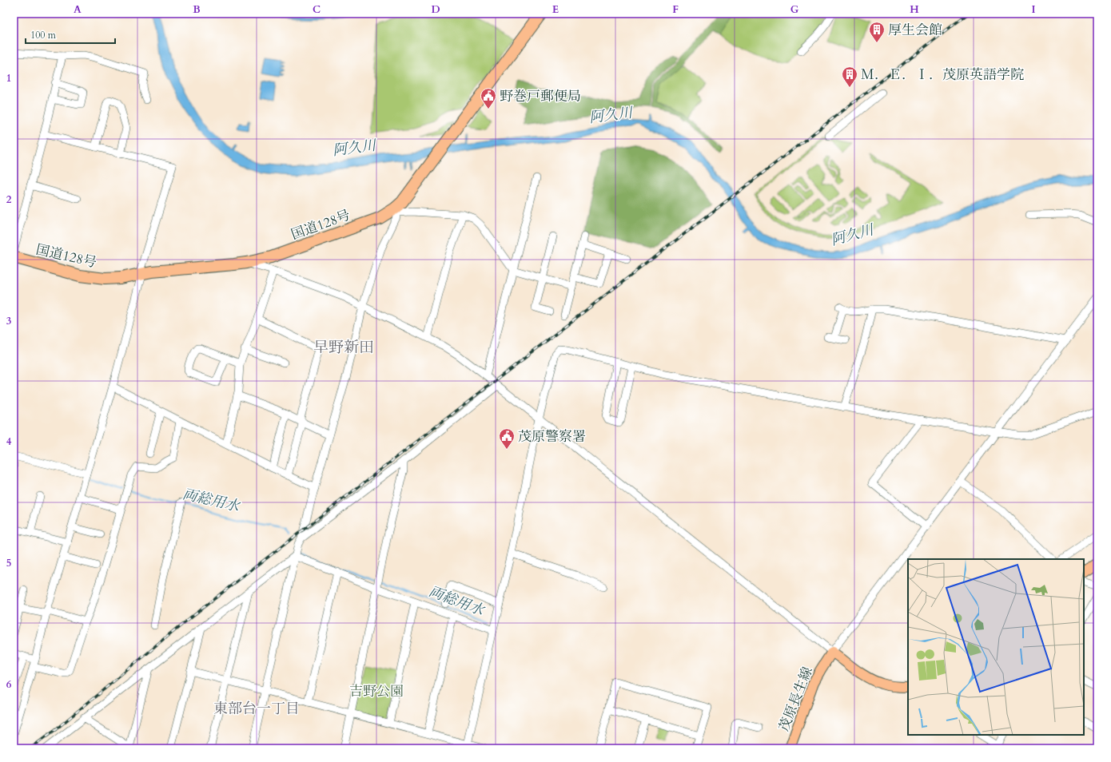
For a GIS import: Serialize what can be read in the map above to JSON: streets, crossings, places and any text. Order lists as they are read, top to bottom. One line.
{"streets":{"highway":["国道128号"],"main road":["茂原長生線"]},"districts":["早野新田","東部台一丁目"],"water":["阿久川","両総用水"],"parks":["吉野公園"],"places":{"building":["厚生会館","Ｍ．Ｅ．Ｉ．茂原英語学院"],"public building":["野巻戸郵便局","茂原警察署"]},"scale_bar":"100 m","grid":{"columns":["A","B","C","D","E","F","G","H","I"],"rows":["1","2","3","4","5","6"]}}
